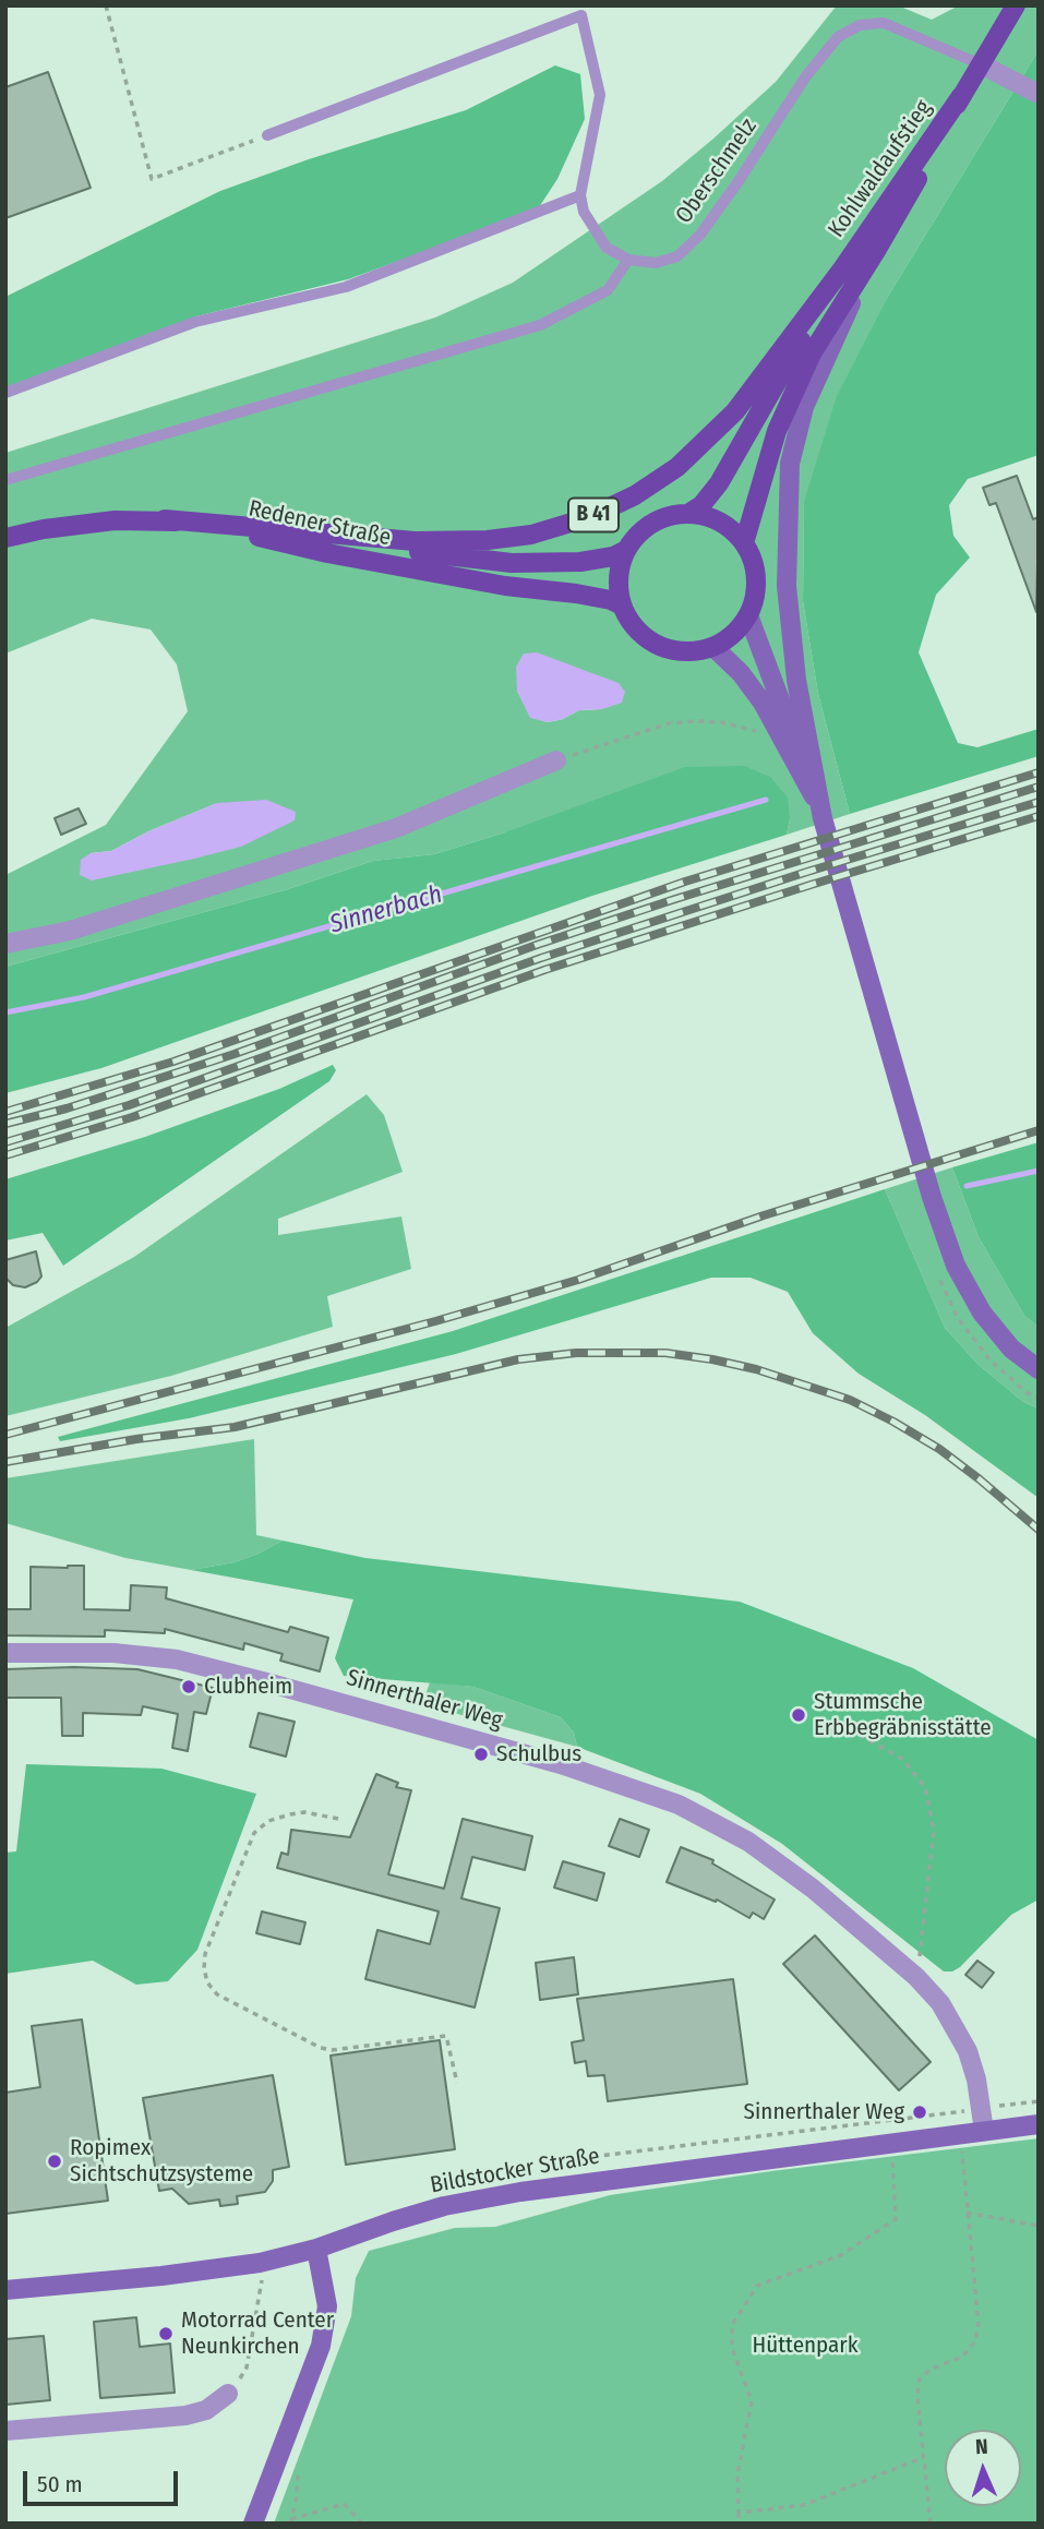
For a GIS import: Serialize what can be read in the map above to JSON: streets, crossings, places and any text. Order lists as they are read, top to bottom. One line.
{"streets":{"main road":["Kohlwaldaufstieg","B 41","Redener Straße","Bildstocker Straße"],"street":["Sinnerthaler Weg"],"lane":["Oberschmelz"]},"crossings":[["Kohlwaldaufstieg","Oberschmelz"],["Kohlwaldaufstieg","B 41"],["B 41","Redener Straße"],["Sinnerthaler Weg","Bildstocker Straße"]],"water":["Sinnerbach"],"parks":["Hüttenpark"],"places":["Clubheim","Stummsche Erbbegräbnisstätte","Schulbus","Sinnerthaler Weg","Ropimex Sichtschutzsysteme","Motorrad Center Neunkirchen"],"scale_bar":"50 m","north":"top"}
